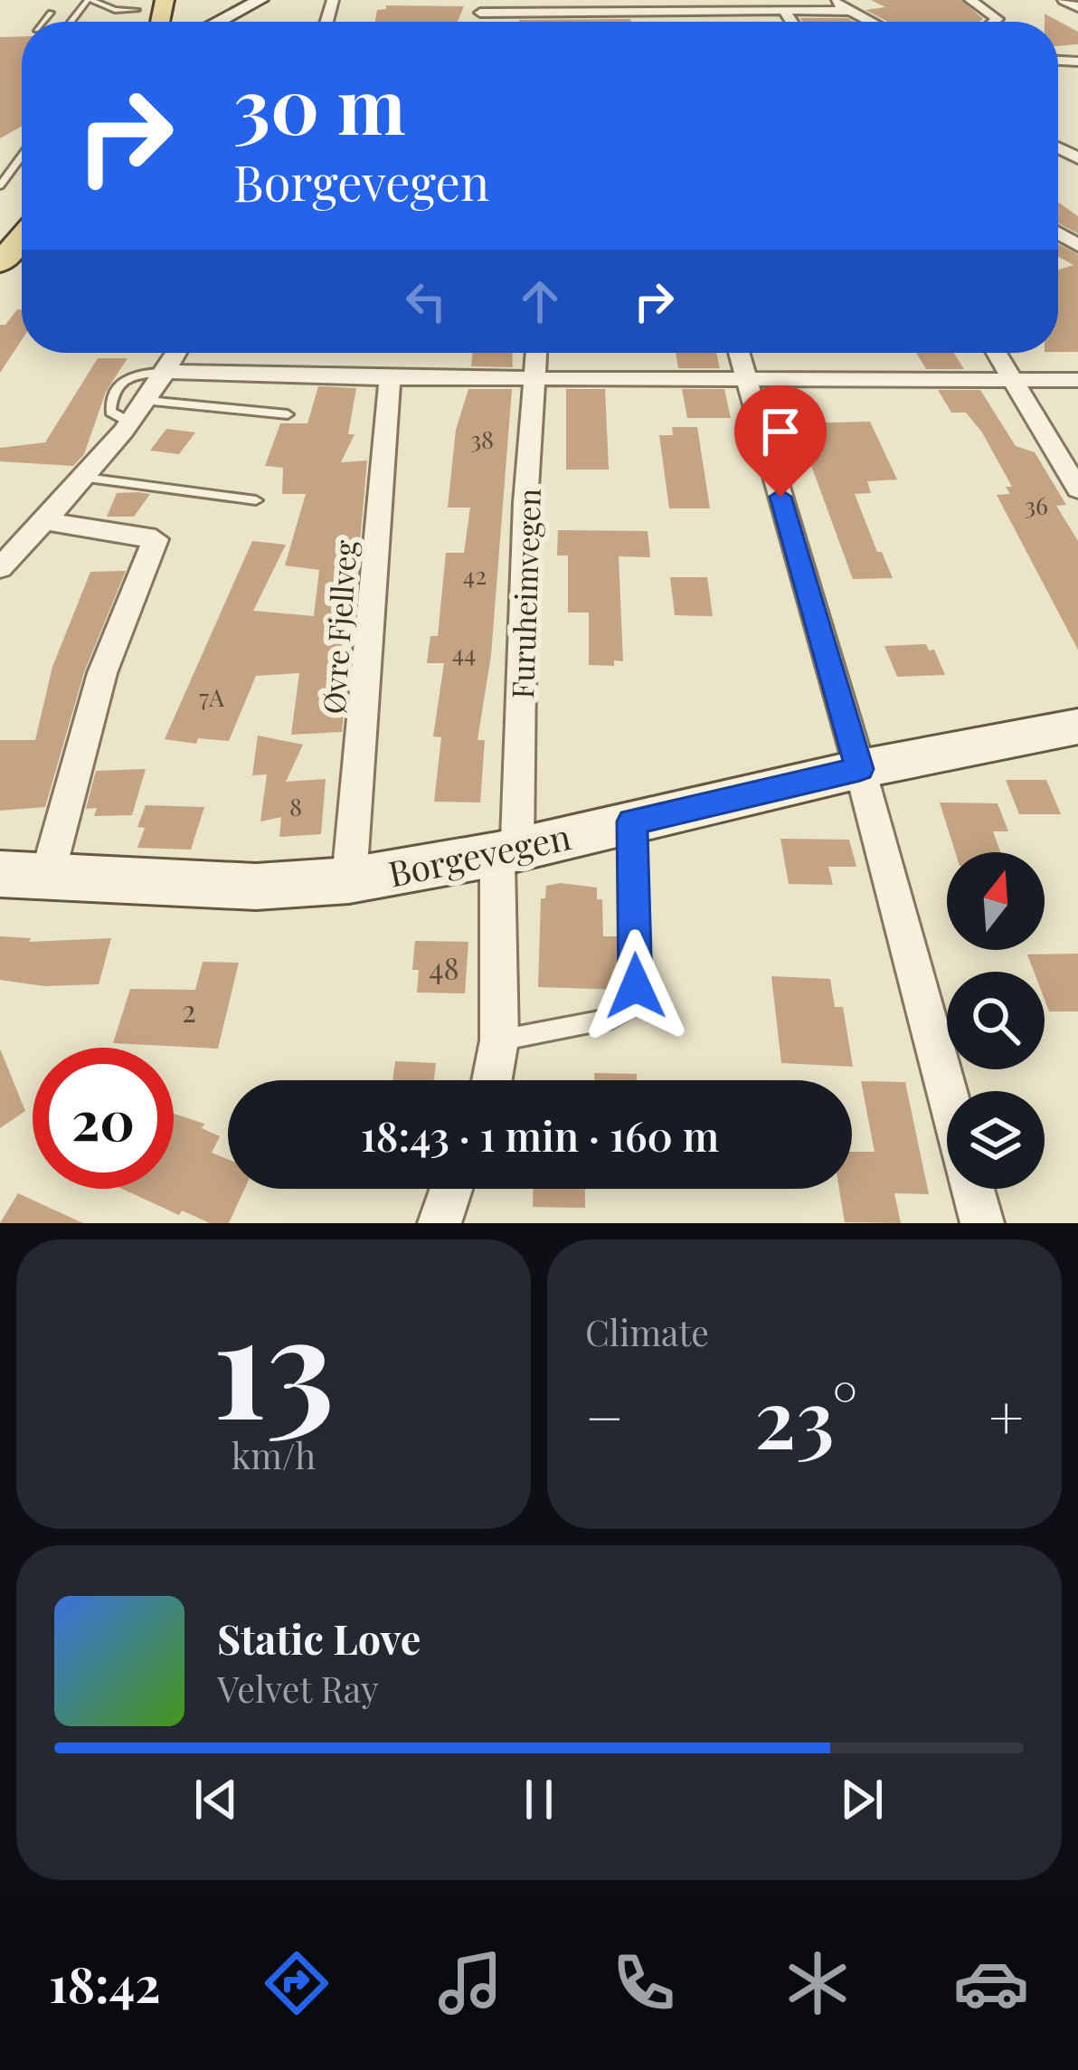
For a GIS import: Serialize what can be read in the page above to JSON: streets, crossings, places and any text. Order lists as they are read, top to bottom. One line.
{"streets":{"street":["Furuheimvegen","Øvre Fjellveg","Borgevegen"]},"crossings":[["Furuheimvegen","Borgevegen"],["Øvre Fjellveg","Borgevegen"]],"house_numbers":["38","36","42","44","7A","8","48","2"],"north":"top","page":{"turn":["30 m","Borgevegen"],"limit":"20","trip":"18:43 · 1 min · 160 m","tile":[["13","km/h"],"Climate"],"heat":["−","23°","+"],"song":["Static Love","Velvet Ray"],"tabs":"18:42"}}
